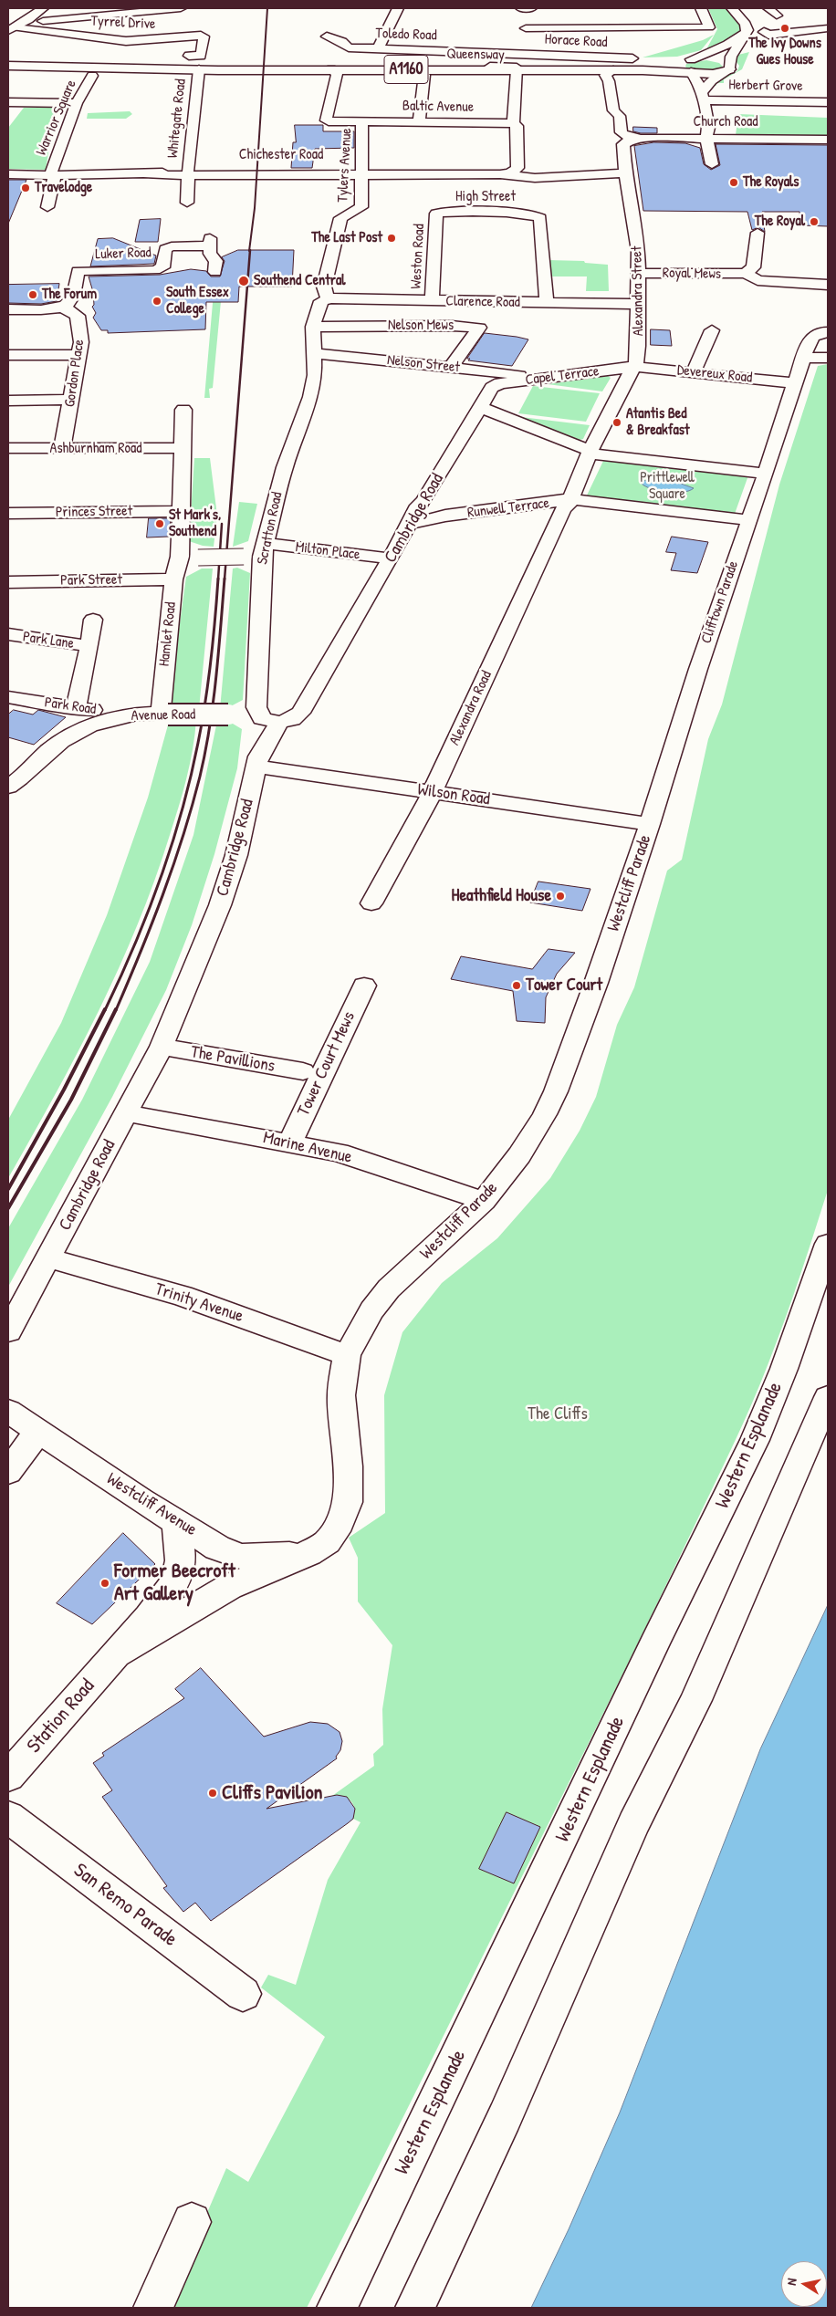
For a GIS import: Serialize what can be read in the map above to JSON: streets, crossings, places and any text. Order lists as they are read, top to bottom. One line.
{"streets":{"street":["Tyrrel Drive","Toledo Road","Horace Road","Queensway","A1160","Herbert Grove","Baltic Avenue","Warrior Square","Whitegate Road","Church Road","Chichester Road","Tylers Avenue","High Street","Luker Road","Weston Road","Royal Mews","Alexandra Street","Clarence Road","Nelson Mews","Nelson Street","Gordon Place","Devereux Road","Capel Terrace","Ashburnham Road","Runwell Terrace","Princes Street","Cambridge Road","Scratton Road","Milton Place","Park Street","Clifftown Parade","Hamlet Road","Park Lane","Park Road","Alexandra Road","Avenue Road","Wilson Road","Westcliff Parade","The Pavillions","Tower Court Mews","Marine Avenue","Trinity Avenue","Western Esplanade","Westcliff Avenue","Station Road","San Remo Parade"]},"crossings":[["Tyrrel Drive","Queensway"],["Tyrrel Drive","A1160"],["Tyrrel Drive","Whitegate Road"],["Toledo Road","Horace Road"],["Queensway","A1160"],["Queensway","Whitegate Road"],["Queensway","Tylers Avenue"],["A1160","Whitegate Road"],["Baltic Avenue","Tylers Avenue"],["Warrior Square","Chichester Road"],["Whitegate Road","Chichester Road"],["Church Road","Alexandra Street"],["Chichester Road","Tylers Avenue"],["Chichester Road","Alexandra Street"],["Tylers Avenue","Clarence Road"],["Tylers Avenue","Scratton Road"],["High Street","Weston Road"],["High Street","Clarence Road"],["Luker Road","Gordon Place"],["Weston Road","Clarence Road"],["Royal Mews","Alexandra Street"],["Alexandra Street","Clarence Road"],["Alexandra Street","Devereux Road"],["Alexandra Street","Capel Terrace"],["Alexandra Street","Alexandra Road"],["Clarence Road","Scratton Road"],["Nelson Mews","Nelson Street"],["Nelson Mews","Scratton Road"],["Nelson Street","Capel Terrace"],["Nelson Street","Scratton Road"],["Gordon Place","Ashburnham Road"],["Devereux Road","Capel Terrace"],["Devereux Road","Clifftown Parade"],["Devereux Road","Alexandra Road"],["Capel Terrace","Cambridge Road"],["Capel Terrace","Alexandra Road"],["Ashburnham Road","Hamlet Road"],["Runwell Terrace","Cambridge Road"],["Runwell Terrace","Clifftown Parade"],["Runwell Terrace","Alexandra Road"],["Princes Street","Hamlet Road"],["Cambridge Road","Milton Place"],["Cambridge Road","Wilson Road"],["Cambridge Road","The Pavillions"],["Cambridge Road","Marine Avenue"],["Cambridge Road","Trinity Avenue"],["Scratton Road","Milton Place"],["Scratton Road","Avenue Road"],["Park Street","Hamlet Road"],["Clifftown Parade","Wilson Road"],["Clifftown Parade","Westcliff Parade"],["Hamlet Road","Avenue Road"],["Park Lane","Park Road"],["Park Lane","Avenue Road"],["Park Road","Avenue Road"],["Alexandra Road","Wilson Road"],["Wilson Road","Westcliff Parade"],["Westcliff Parade","Marine Avenue"],["Westcliff Parade","Trinity Avenue"],["Westcliff Parade","Westcliff Avenue"],["Westcliff Parade","Station Road"],["Tower Court Mews","Marine Avenue"],["Westcliff Avenue","Station Road"]],"parks":["Prittlewell Square","The Cliffs"],"places":["The Ivy Downs Gues House","The Royals","Travelodge","The Royal","The Last Post","Southend Central","The Forum","South Essex College","Atantis Bed & Breakfast","St Mark's, Southend","Heathfield House","Tower Court","Former Beecroft Art Gallery","Cliffs Pavilion"],"north":"left"}
